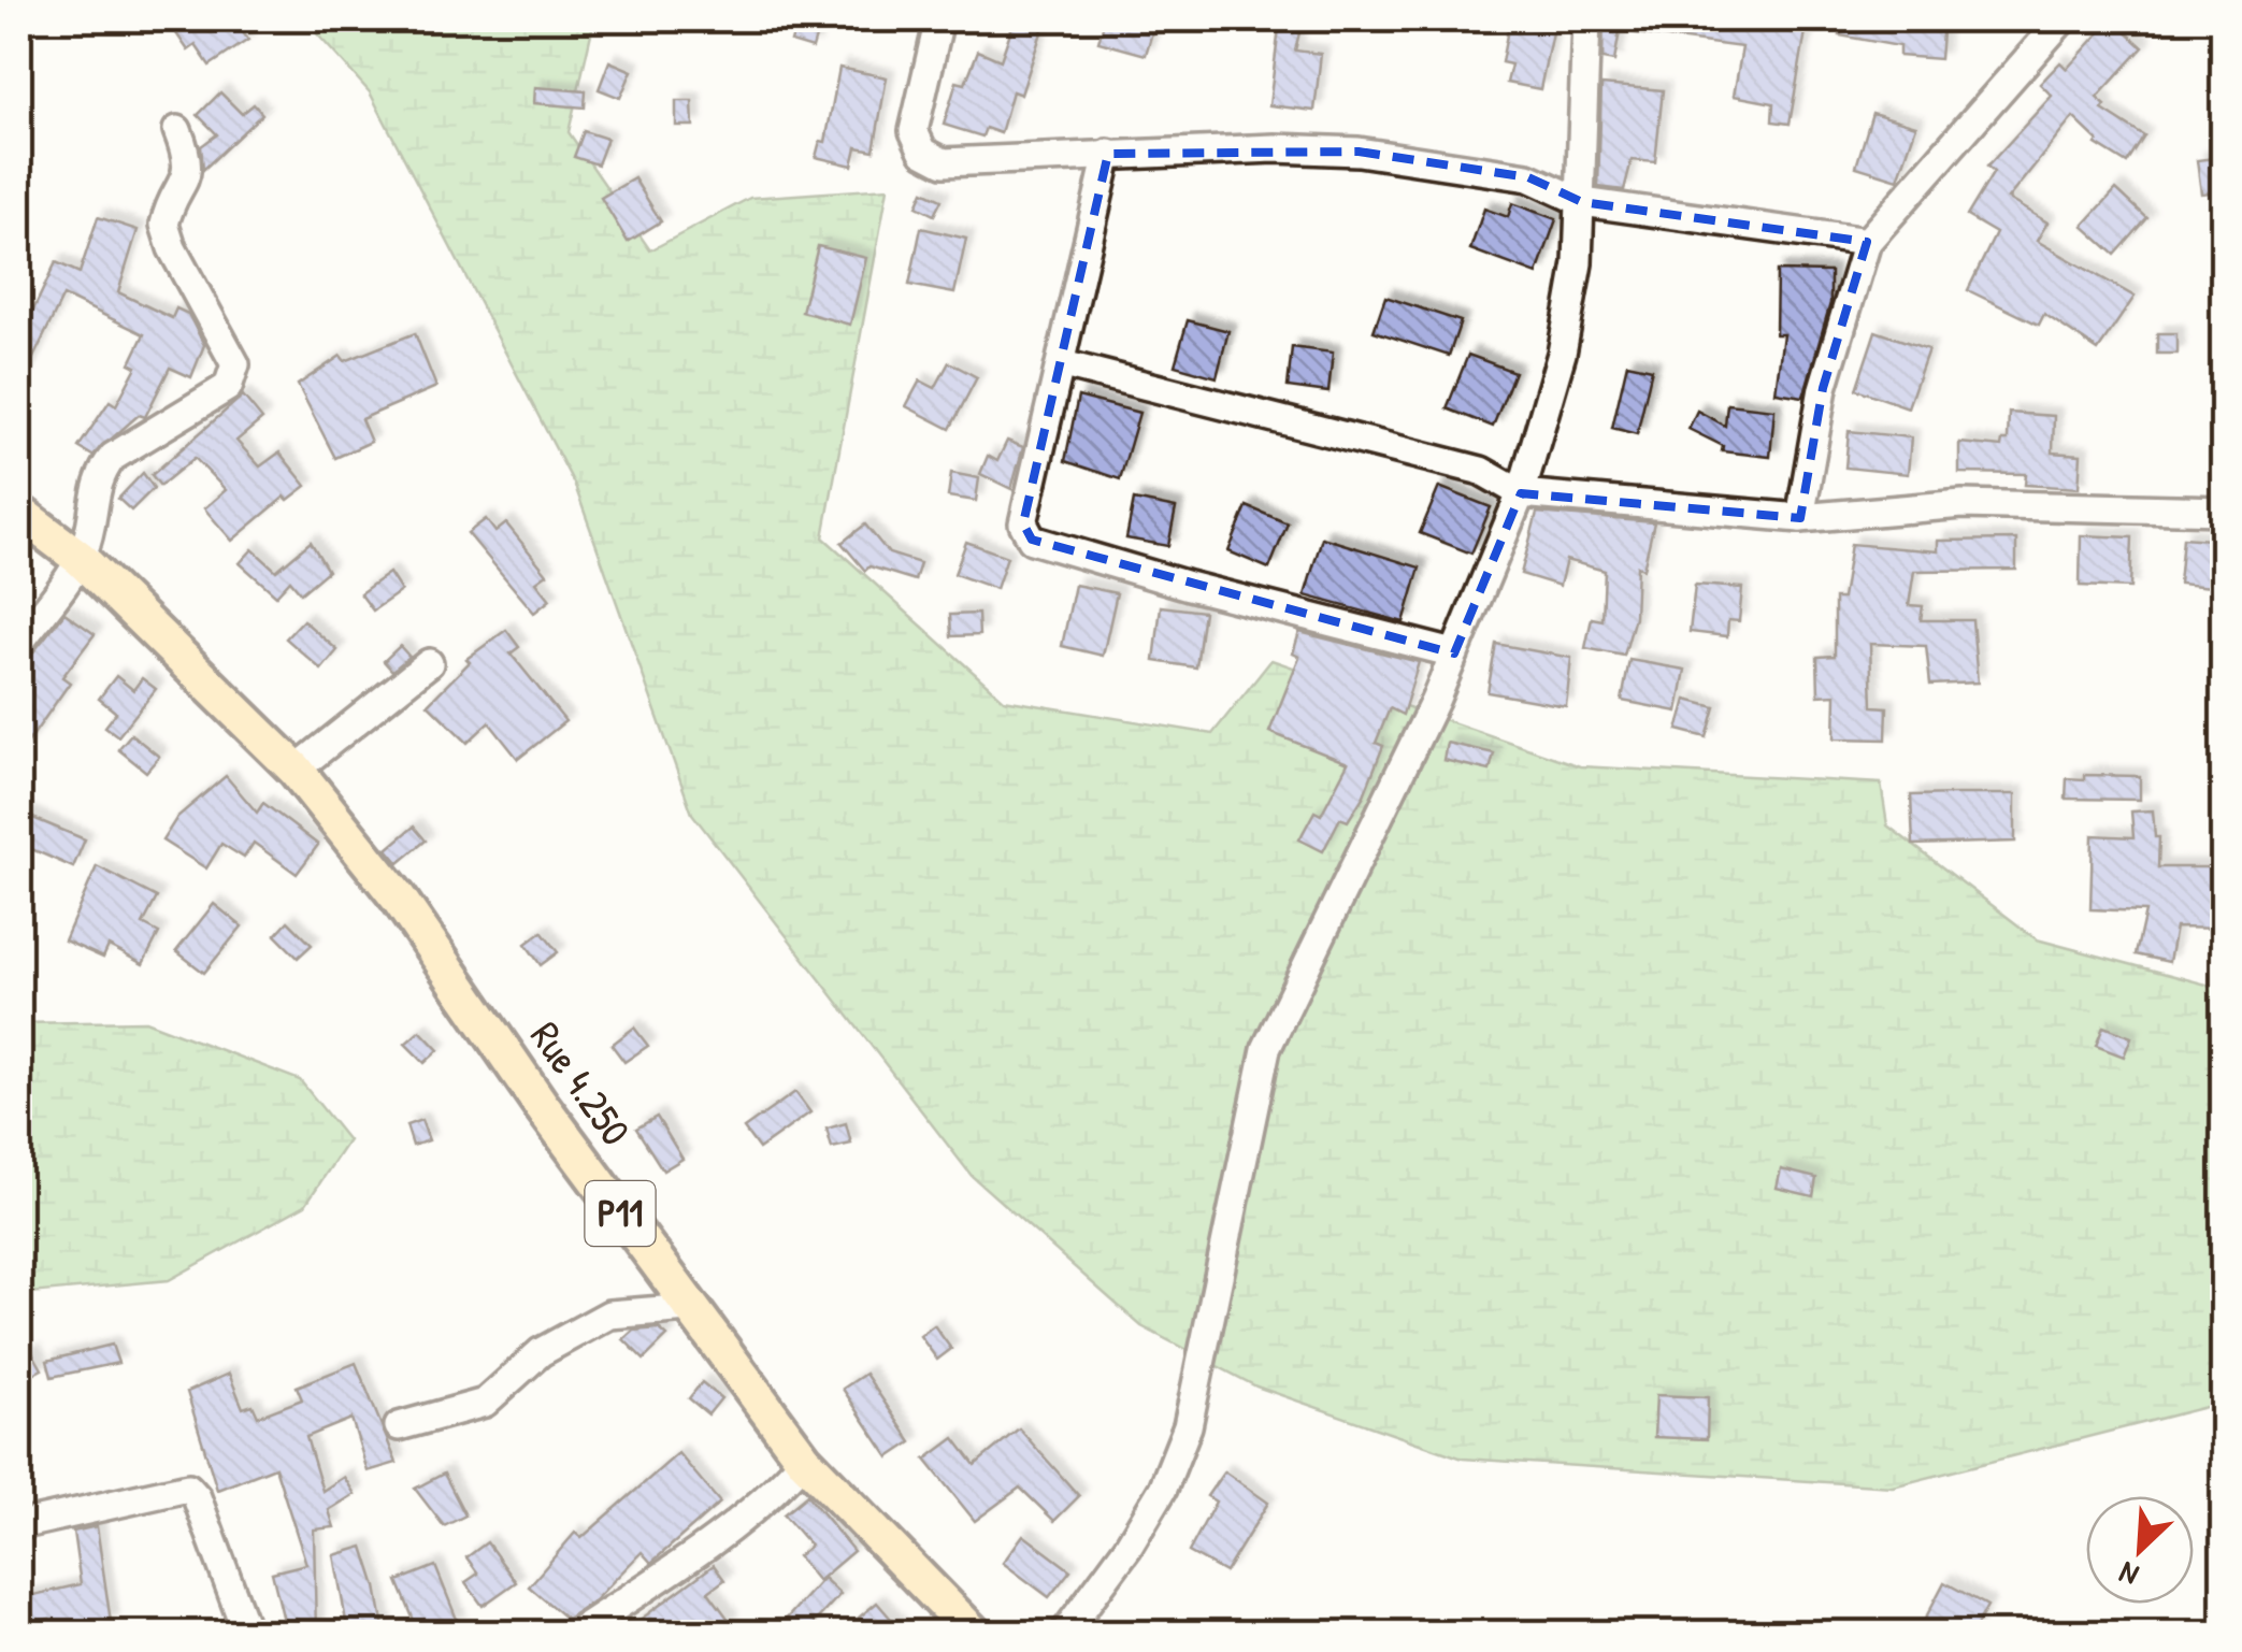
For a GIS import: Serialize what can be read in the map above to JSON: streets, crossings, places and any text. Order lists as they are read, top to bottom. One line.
{"streets":{"main road":["Rue 4.250","P11"]},"crossings":[["Rue 4.250","P11"]],"north":"bottom left"}
